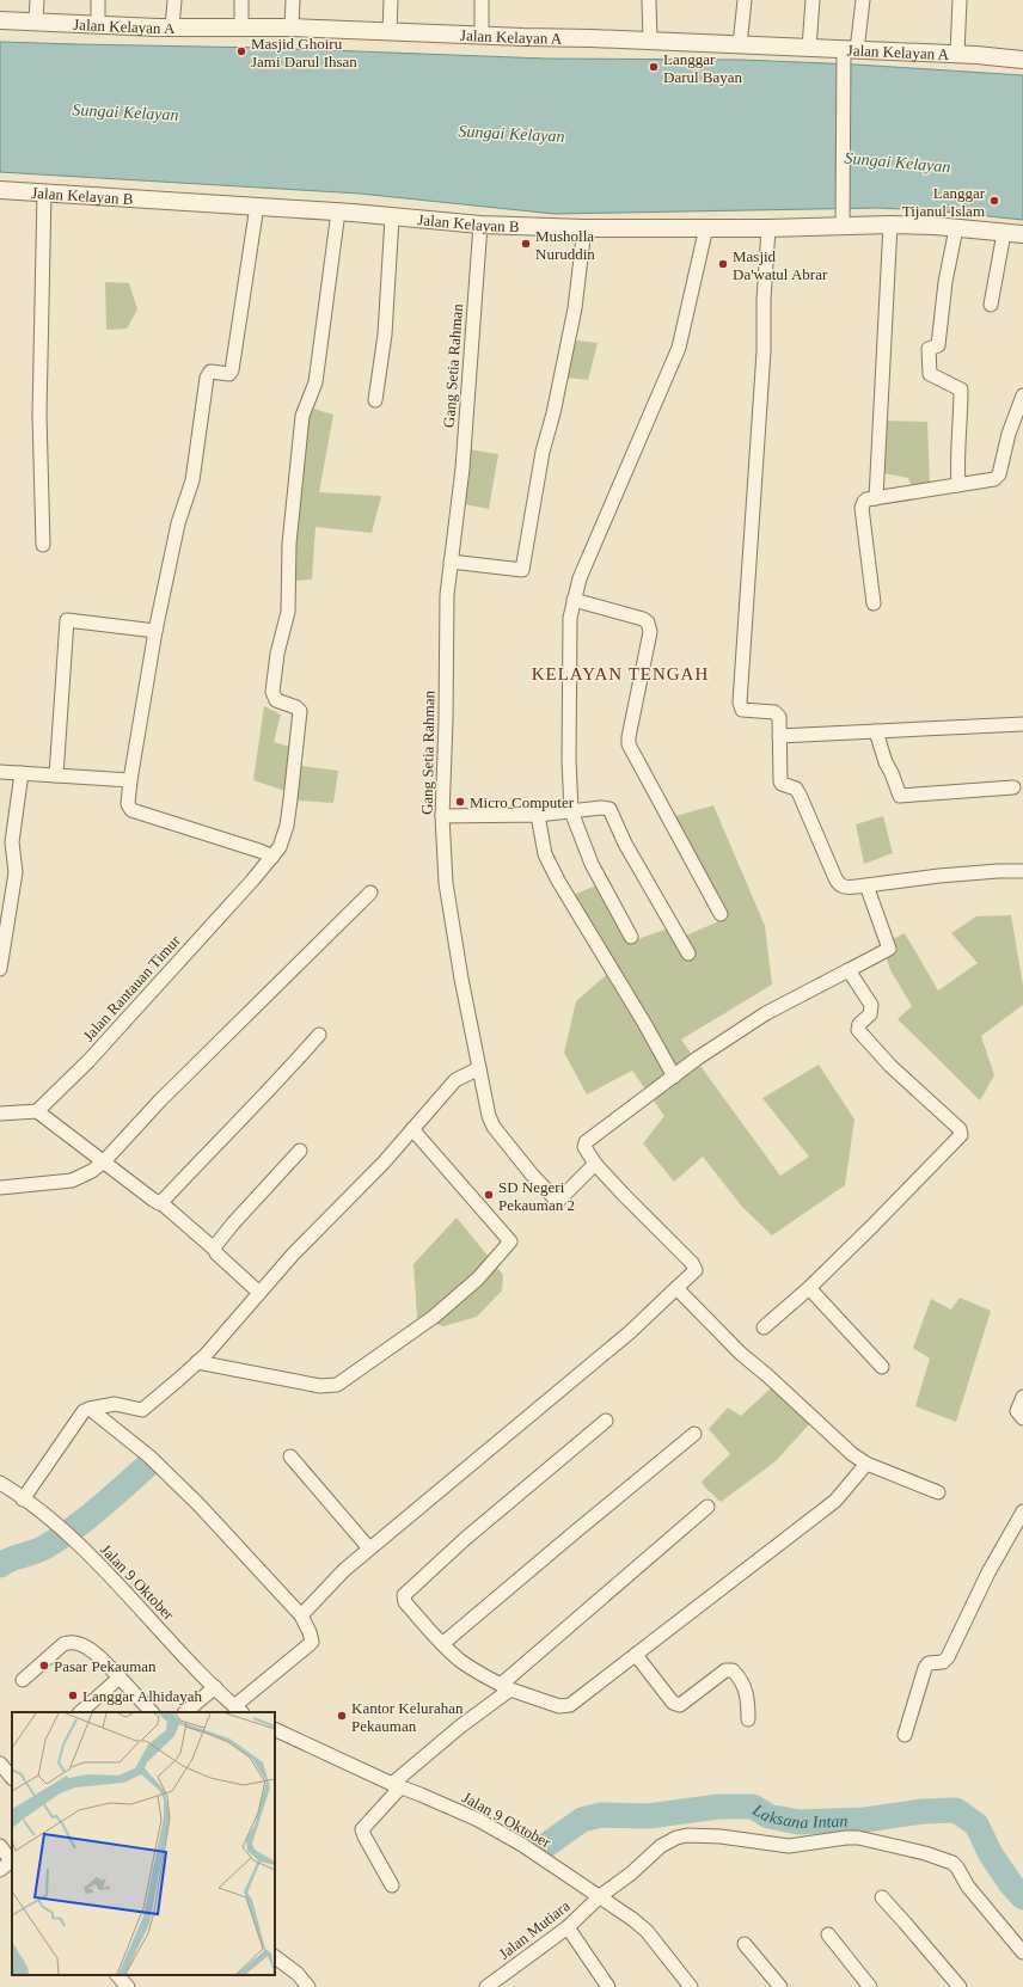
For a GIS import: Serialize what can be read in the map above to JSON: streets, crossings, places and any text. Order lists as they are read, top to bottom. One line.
{"streets":{"street":["Jalan Kelayan A","Jalan Kelayan B","Gang Setia Rahman","Jalan Rantauan Timur","Jalan 9 Oktober","Jalan Mutiara"]},"crossings":[["Jalan Kelayan B","Gang Setia Rahman"],["Jalan Kelayan B","Jalan Rantauan Timur"],["Jalan 9 Oktober","Jalan Mutiara"]],"districts":["KELAYAN TENGAH"],"water":["Sungai Kelayan","Laksana Intan"],"places":["Masjid Ghoiru Jami Darul Ihsan","Langgar Darul Bayan","Langgar Tijanul Islam","Musholla Nuruddin","Masjid Da'watul Abrar","Micro Computer","SD Negeri Pekauman 2","Pasar Pekauman","Langgar Alhidayah","Kantor Kelurahan Pekauman"]}
